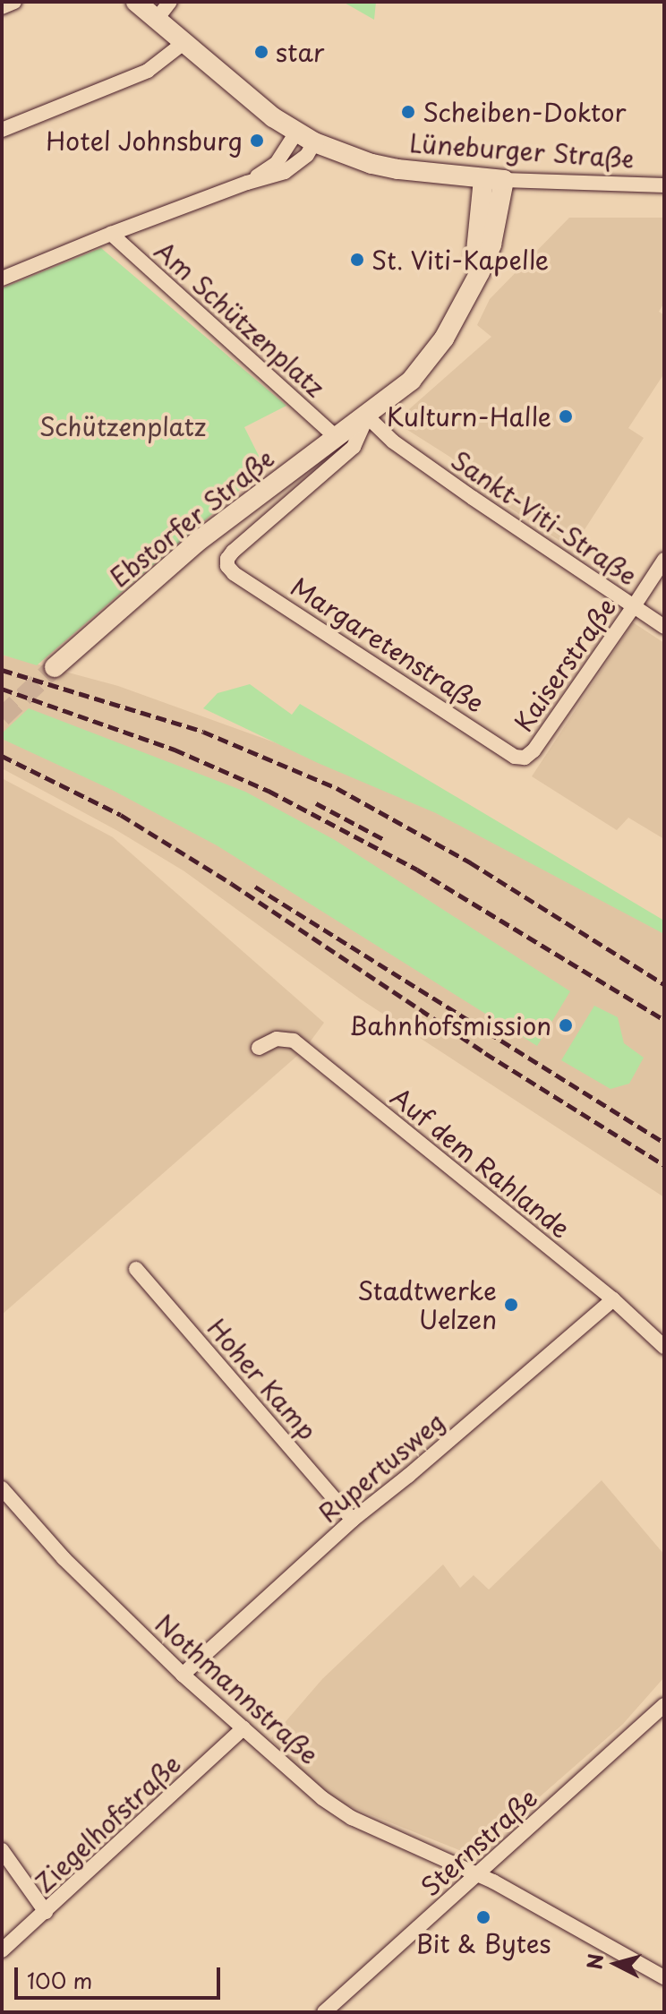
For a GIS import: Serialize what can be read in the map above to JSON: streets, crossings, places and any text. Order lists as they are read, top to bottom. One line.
{"streets":{"main road":["Lüneburger Straße","Ebstorfer Straße"],"street":["Am Schützenplatz","Sankt-Viti-Straße","Margaretenstraße","Kaiserstraße","Auf dem Rahlande","Hoher Kamp","Rupertusweg","Nothmannstraße","Ziegelhofstraße","Sternstraße"]},"crossings":[["Lüneburger Straße","Ebstorfer Straße"],["Am Schützenplatz","Ebstorfer Straße"],["Ebstorfer Straße","Sankt-Viti-Straße"],["Ebstorfer Straße","Margaretenstraße"],["Sankt-Viti-Straße","Kaiserstraße"],["Margaretenstraße","Kaiserstraße"],["Auf dem Rahlande","Rupertusweg"],["Hoher Kamp","Rupertusweg"],["Rupertusweg","Nothmannstraße"],["Nothmannstraße","Ziegelhofstraße"],["Nothmannstraße","Sternstraße"]],"parks":["Schützenplatz"],"places":["star","Scheiben-Doktor","Hotel Johnsburg","St. Viti-Kapelle","Kulturn-Halle","Bahnhofsmission","Stadtwerke Uelzen","Bit & Bytes"],"scale_bar":"100 m","north":"left"}
